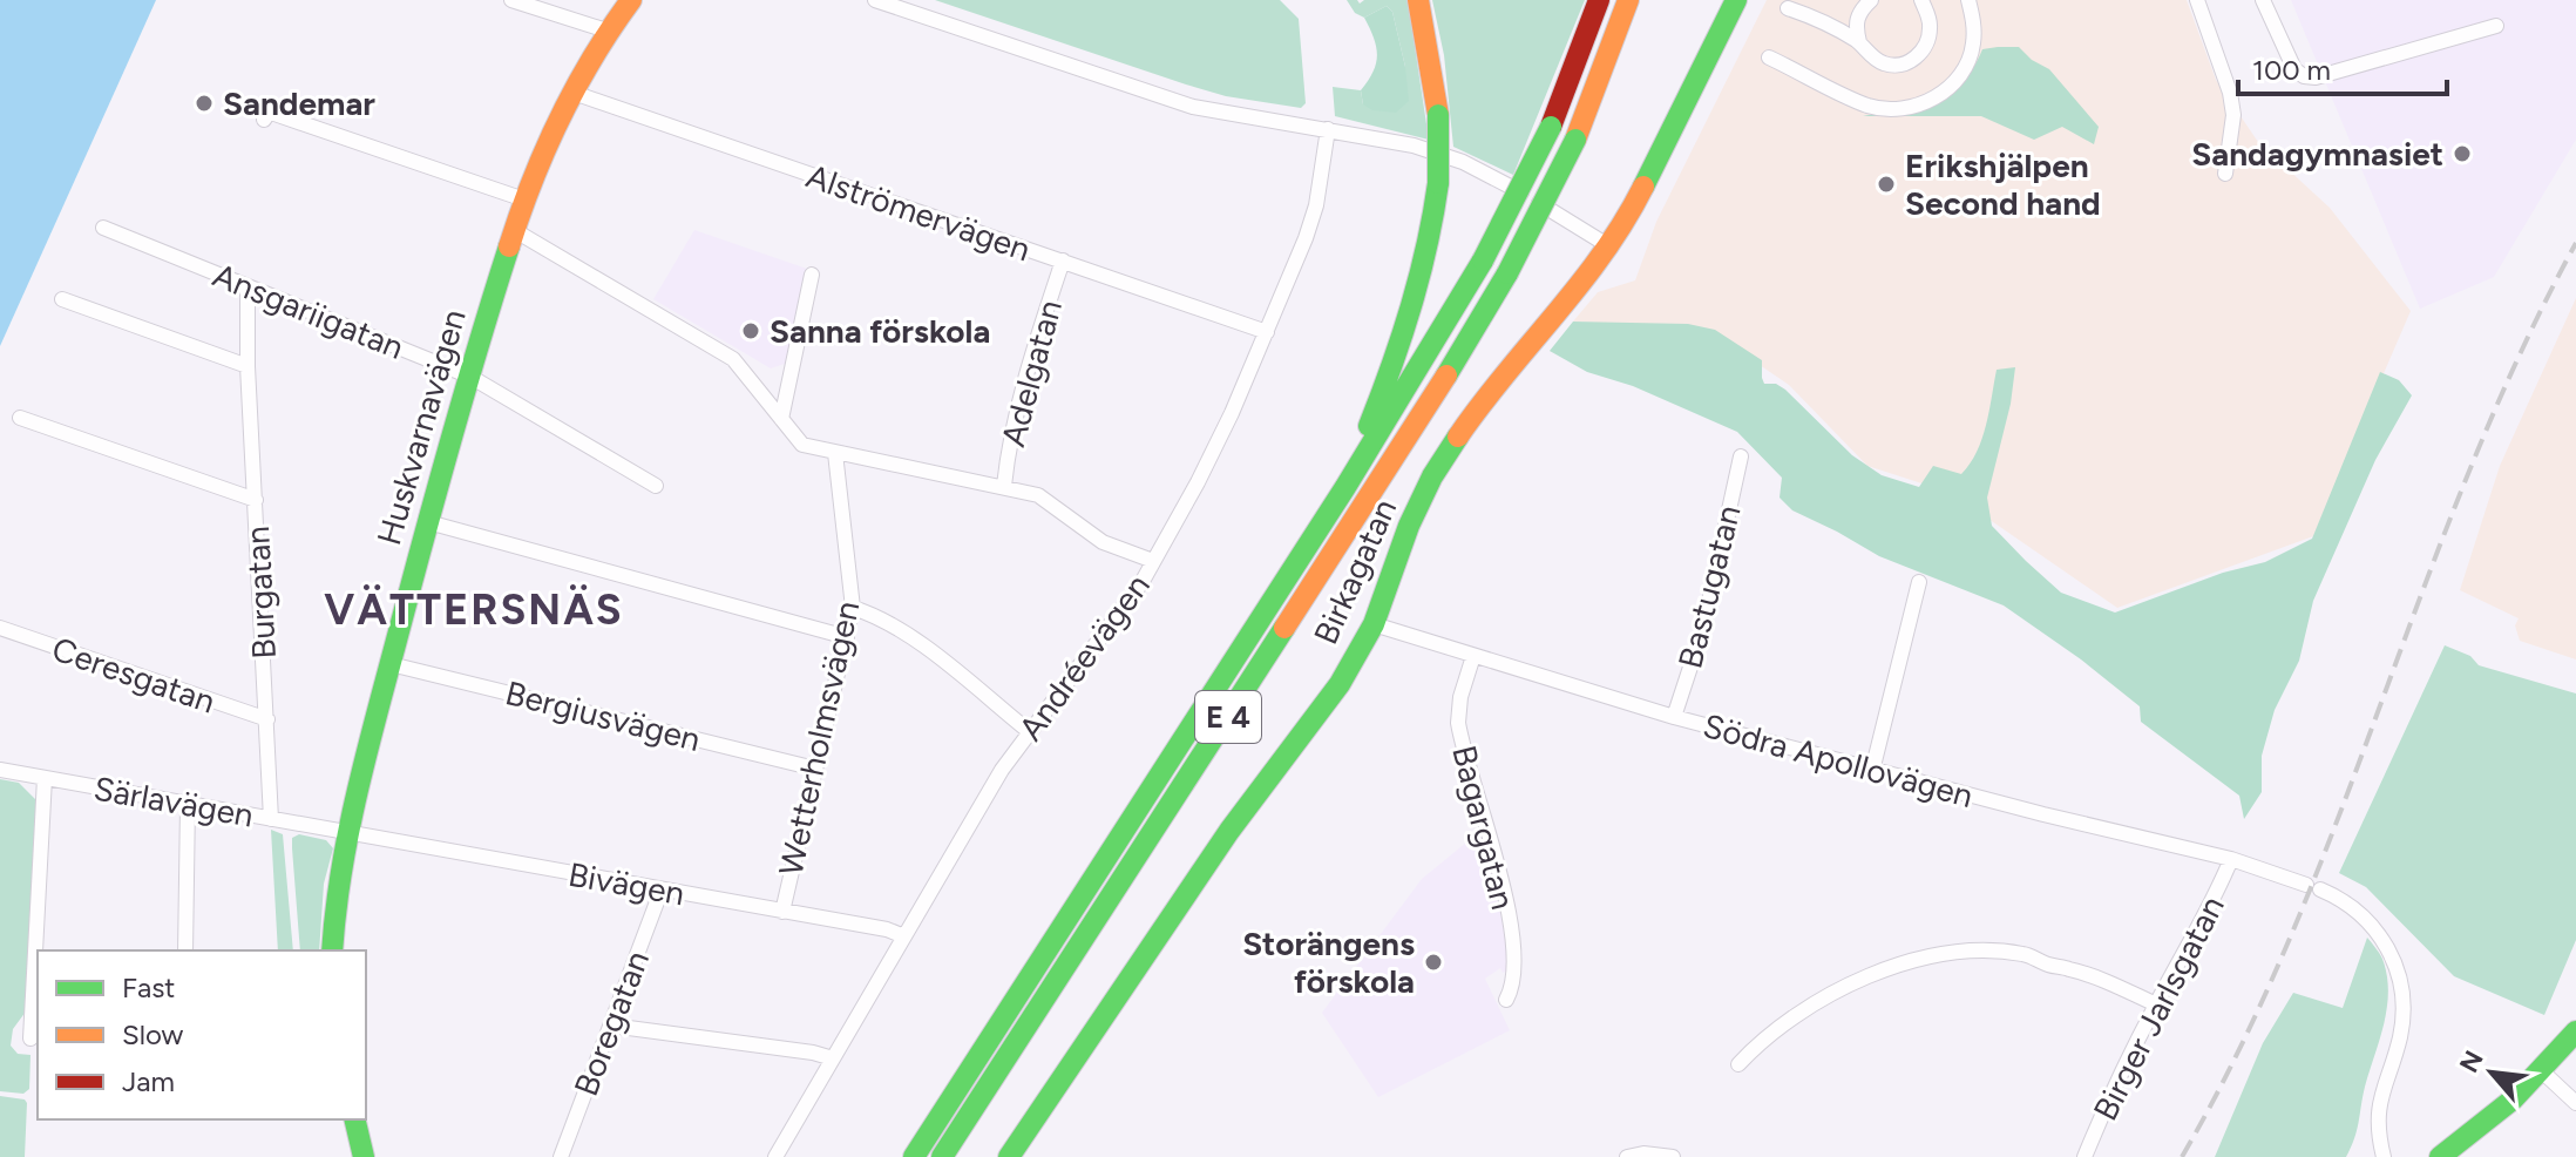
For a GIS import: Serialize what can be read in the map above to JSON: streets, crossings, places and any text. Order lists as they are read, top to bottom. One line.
{"streets":{"main road":["Huskvarnavägen","Birkagatan","E 4"],"street":["Alströmervägen","Ansgariigatan","Adelgatan","Bastugatan","Burgatan","Andréevägen","Ceresgatan","Bergiusvägen","Wetterholmsvägen","Södra Apollovägen","Särlavägen","Bagargatan","Bivägen","Birger Jarlsgatan","Boregatan"]},"crossings":[["Alströmervägen","Adelgatan"],["Alströmervägen","Huskvarnavägen"],["Alströmervägen","Andréevägen"],["Ansgariigatan","Huskvarnavägen"],["Ansgariigatan","Burgatan"],["Huskvarnavägen","Bergiusvägen"],["Huskvarnavägen","Särlavägen"],["Huskvarnavägen","Bivägen"],["Birkagatan","Södra Apollovägen"],["Bastugatan","Södra Apollovägen"],["Burgatan","Ceresgatan"],["Burgatan","Särlavägen"],["Andréevägen","Bivägen"],["Bergiusvägen","Wetterholmsvägen"],["Wetterholmsvägen","Bivägen"],["Södra Apollovägen","Bagargatan"],["Södra Apollovägen","Birger Jarlsgatan"],["Särlavägen","Bivägen"],["Bivägen","Boregatan"]],"districts":["VÄTTERSNÄS"],"places":["Sandemar","Sandagymnasiet","Erikshjälpen Second hand","Sanna förskola","Storängens förskola"],"legend":["Fast","Slow","Jam"],"scale_bar":"100 m","north":"top left"}
